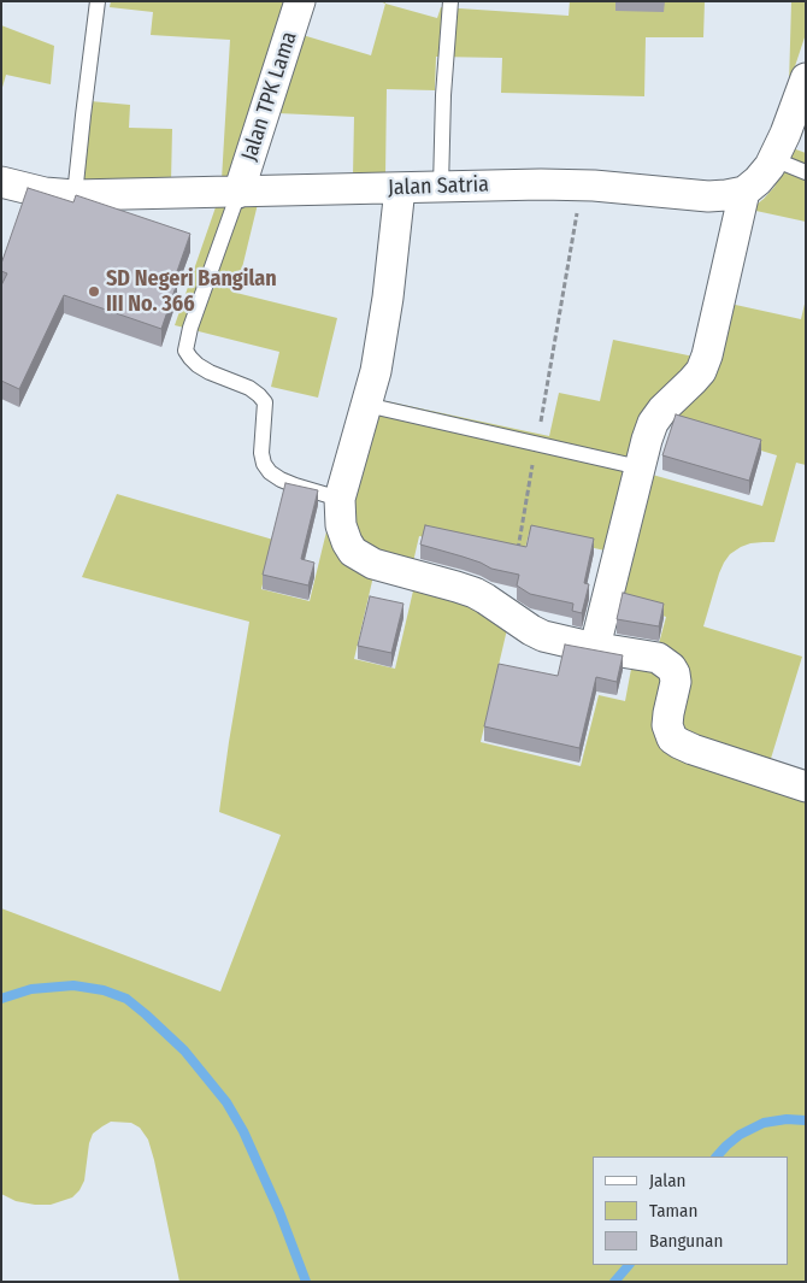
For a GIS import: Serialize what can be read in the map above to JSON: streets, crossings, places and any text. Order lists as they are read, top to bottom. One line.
{"streets":{"street":["Jalan TPK Lama","Jalan Satria"]},"crossings":[["Jalan TPK Lama","Jalan Satria"]],"places":["SD Negeri Bangilan III No. 366"],"legend":["Jalan","Taman","Bangunan"]}
